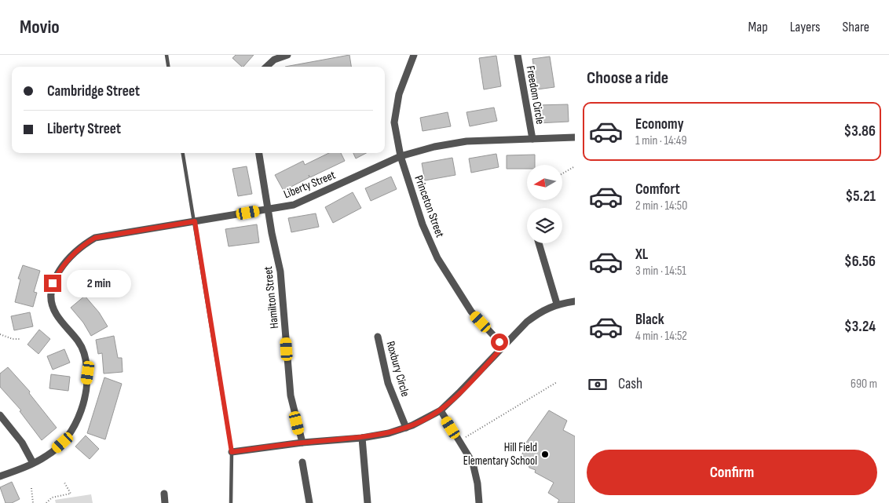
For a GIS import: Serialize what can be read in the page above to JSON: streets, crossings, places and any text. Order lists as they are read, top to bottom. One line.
{"streets":{"street":["Freedom Circle","Liberty Street","Princeton Street","Hamilton Street","Roxbury Circle"]},"crossings":[["Freedom Circle","Liberty Street"],["Liberty Street","Princeton Street"],["Liberty Street","Hamilton Street"]],"places":["Hill Field Elementary School"],"north":"left","page":{"header":"Movio","nav":["Map","Layers","Share"],"heading":"Choose a ride","banner":["Cambridge Street","Liberty Street"],"list":[{"name":"Economy","note":"1 min · 14:49","value":"$3.86"},{"name":"Comfort","note":"2 min · 14:50","value":"$5.21"},{"name":"XL","note":"3 min · 14:51","value":"$6.56"},{"name":"Black","note":"4 min · 14:52","value":"$3.24"}],"bubble":"2 min","pay":["Cash","690 m"],"buttons":"Confirm"}}
